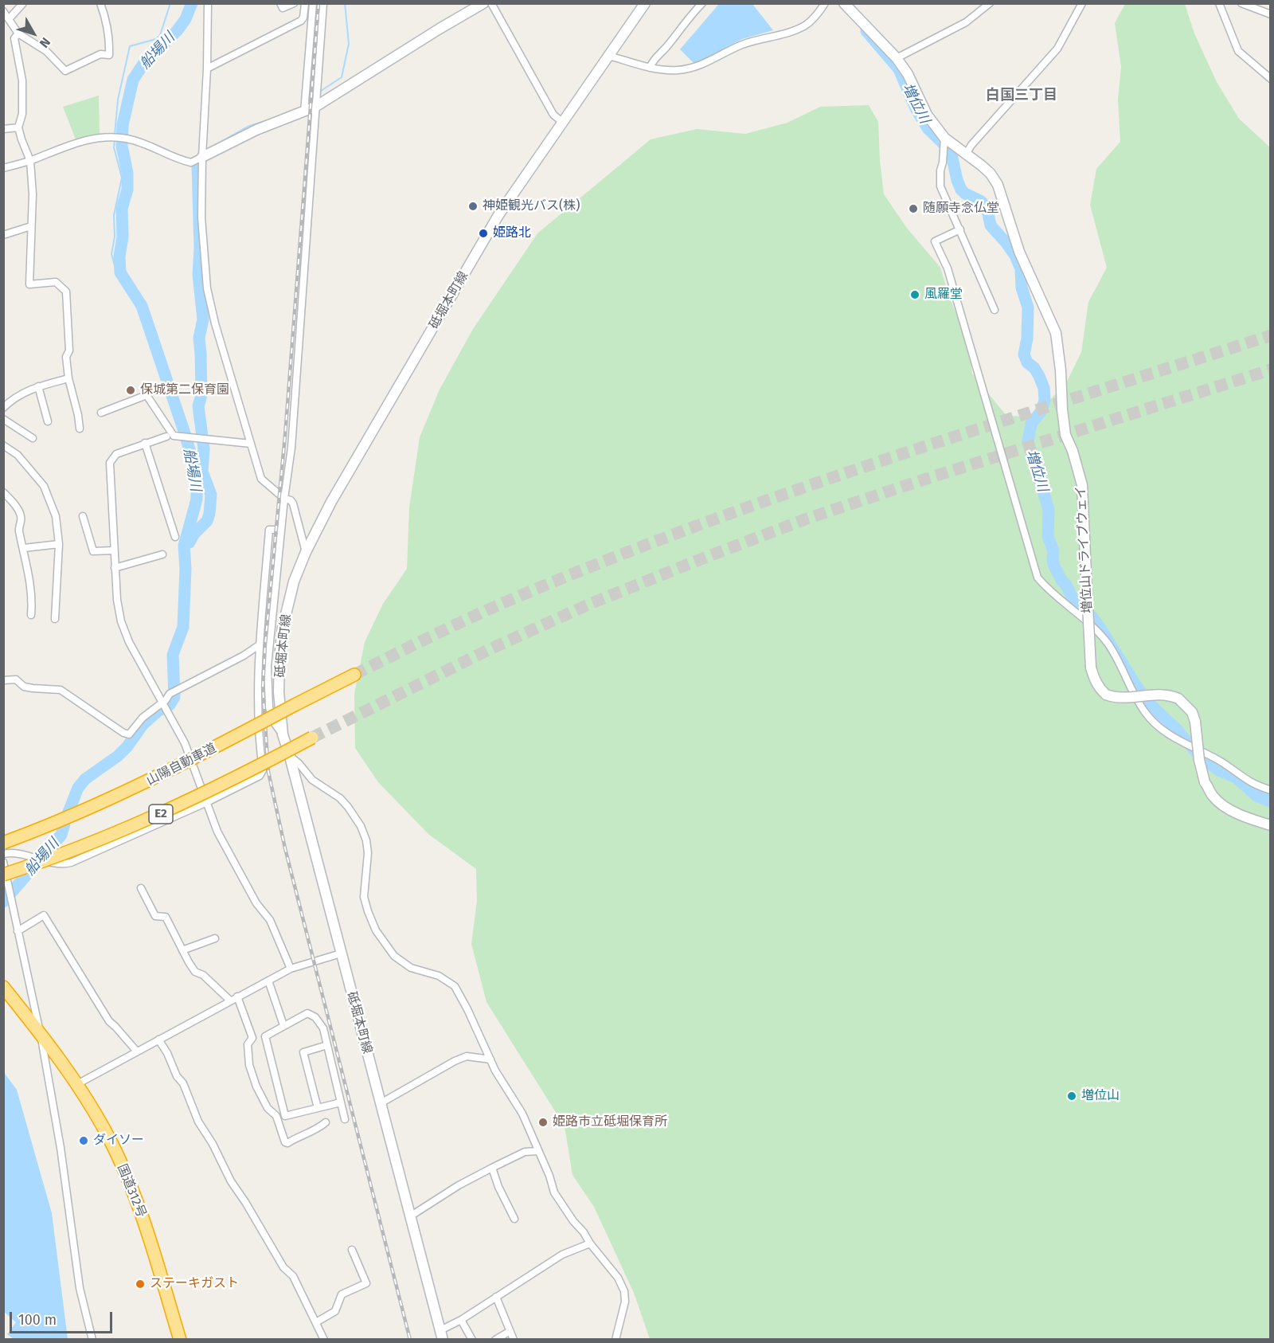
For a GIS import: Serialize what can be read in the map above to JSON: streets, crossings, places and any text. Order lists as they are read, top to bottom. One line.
{"streets":{"highway":["山陽自動車道","E2","国道312号"],"main road":["砥堀本町線","増位山ドライブウェイ"]},"districts":["白国三丁目"],"water":["船場川","増位川"],"places":["神姫観光バス(株)","随願寺念仏堂","姫路北","風羅堂","保城第二保育園","増位山","姫路市立砥堀保育所","ダイソー","ステーキガスト"],"scale_bar":"100 m","north":"bottom right"}
